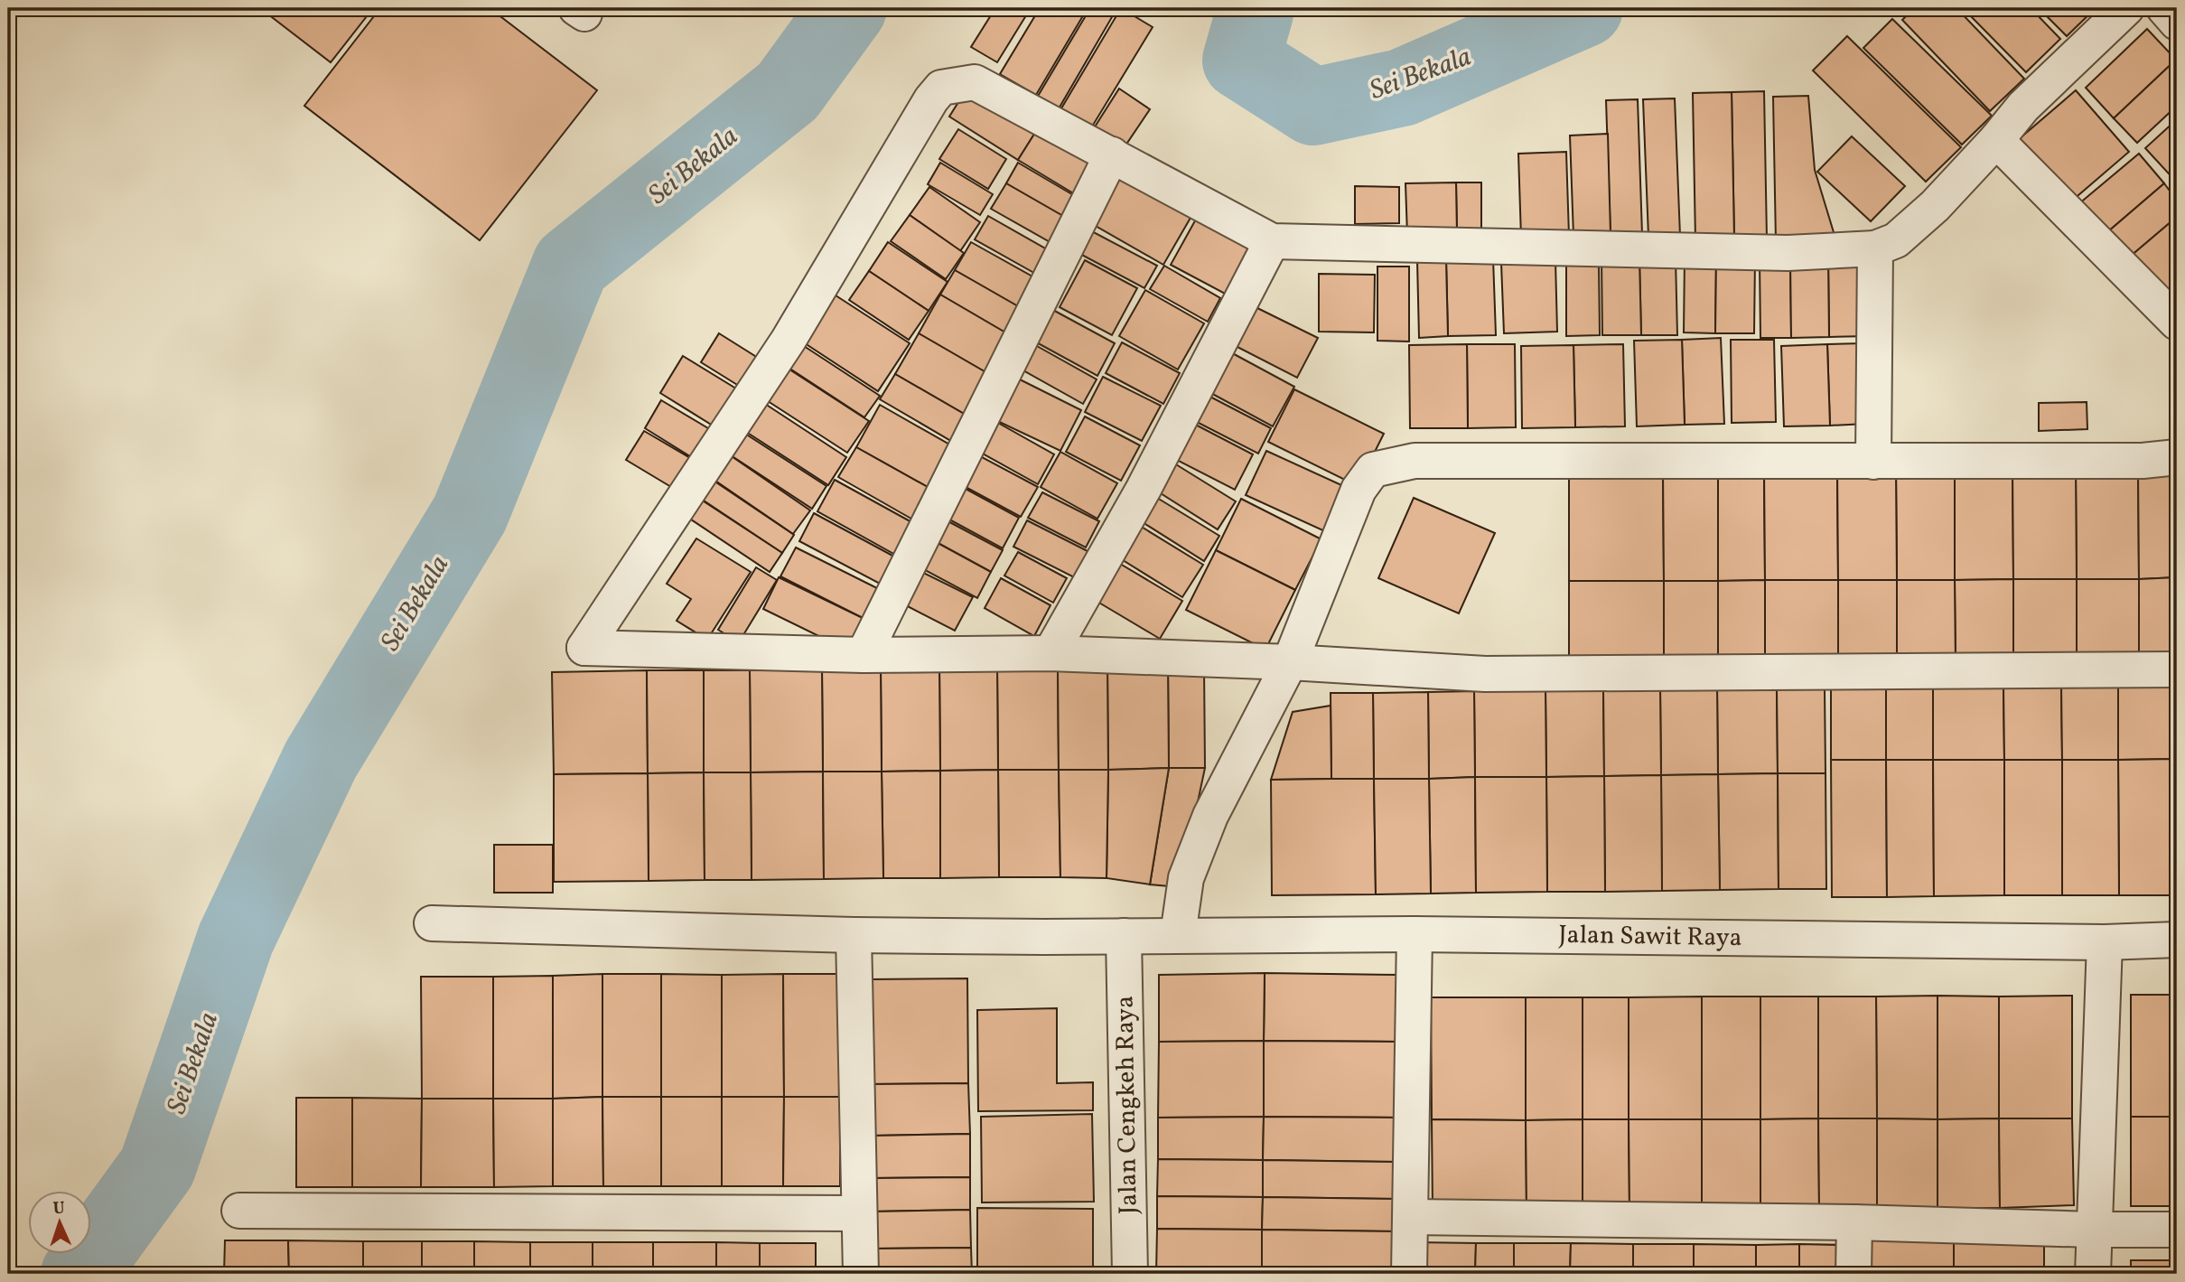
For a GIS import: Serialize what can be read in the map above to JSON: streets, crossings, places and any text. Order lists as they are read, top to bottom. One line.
{"streets":{"street":["Jalan Sawit Raya","Jalan Cengkeh Raya"]},"crossings":[["Jalan Sawit Raya","Jalan Cengkeh Raya"]],"water":["Sei Bekala"],"north":"top"}
